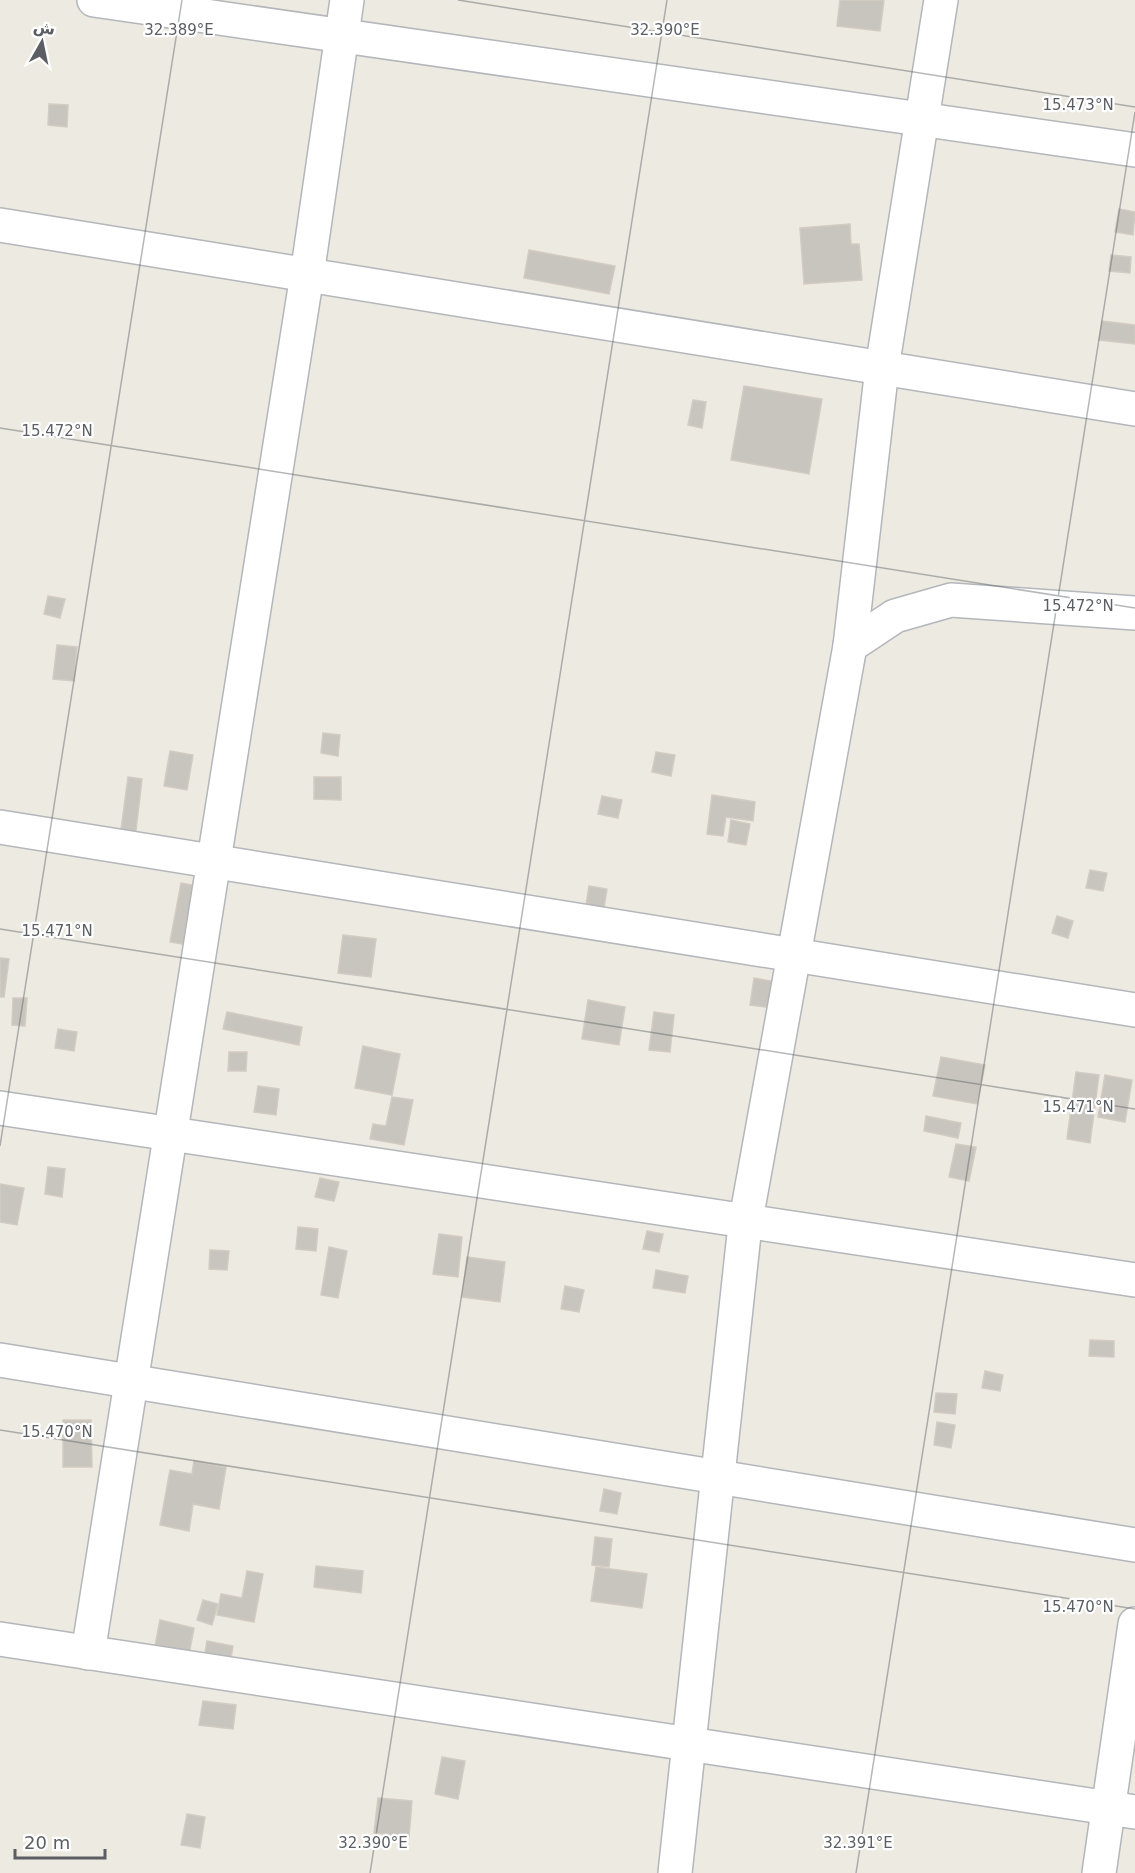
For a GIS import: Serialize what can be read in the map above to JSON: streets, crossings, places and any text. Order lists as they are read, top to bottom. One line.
{"scale_bar":"20 m","north":"top","coordinates":["32.389°E","32.390°E","15.473°N","15.472°N","15.471°N","15.470°N","32.391°E"]}
